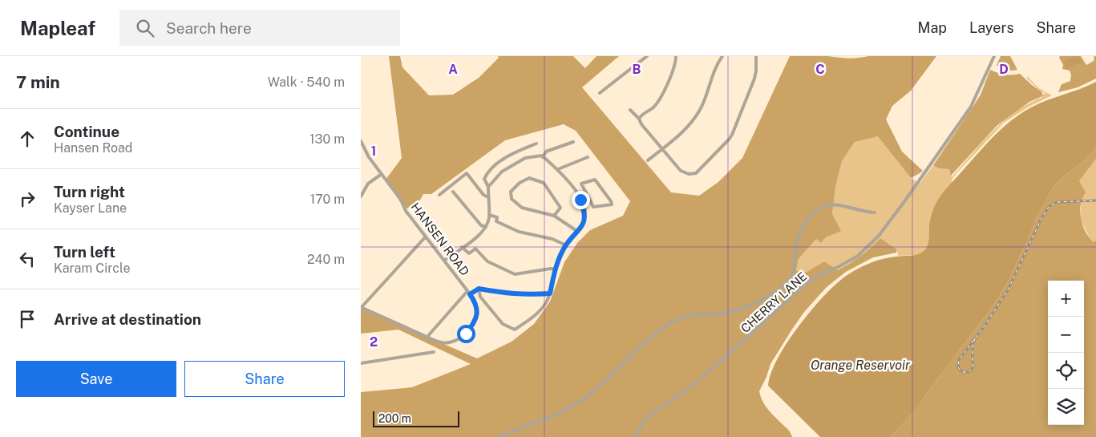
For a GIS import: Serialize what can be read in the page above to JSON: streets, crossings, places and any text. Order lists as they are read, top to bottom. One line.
{"streets":{"street":["HANSEN ROAD","CHERRY LANE"]},"water":["Orange Reservoir"],"scale_bar":"200 m","page":{"header":"Mapleaf","search":"Search here","nav":["Map","Layers","Share"],"heading":["7 min","Walk · 540 m"],"list":[["Continue","Hansen Road","130 m"],["Turn right","Kayser Lane","170 m"],["Turn left","Karam Circle","240 m"],"Arrive at destination"],"map_buttons":["+","−"],"buttons":["Save","Share"],"scale":"200 m"},"grid":{"columns":["A","B","C","D"],"rows":["1","2"]}}
